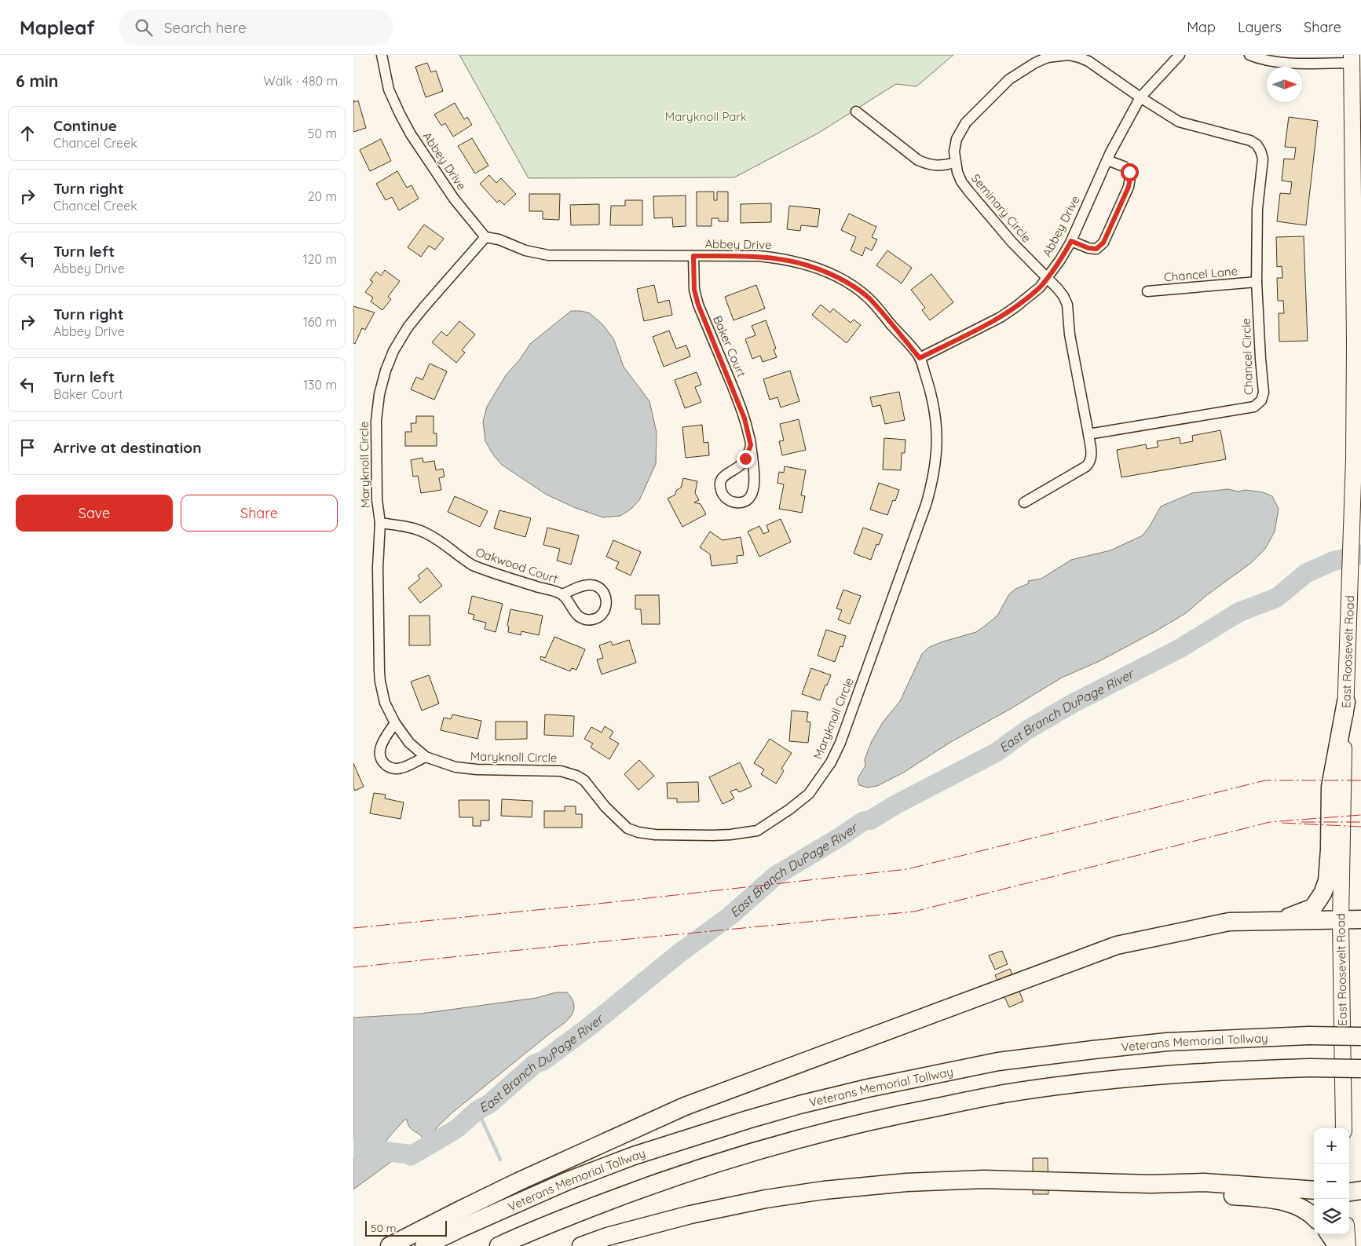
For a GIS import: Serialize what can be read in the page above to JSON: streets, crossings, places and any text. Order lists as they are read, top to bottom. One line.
{"streets":{"highway":["Veterans Memorial Tollway"],"main road":["East Roosevelt Road"],"street":["Abbey Drive","Seminary Circle","Chancel Lane","Baker Court","Chancel Circle","Maryknoll Circle","Oakwood Court"]},"crossings":[["Abbey Drive","Seminary Circle"],["Abbey Drive","Baker Court"],["Abbey Drive","Chancel Circle"],["Abbey Drive","Maryknoll Circle"],["Seminary Circle","Chancel Circle"],["Chancel Lane","Chancel Circle"],["Maryknoll Circle","Oakwood Court"]],"water":["East Branch DuPage River"],"parks":["Maryknoll Park"],"scale_bar":"50 m","north":"right","page":{"header":"Mapleaf","search":"Search here","nav":["Map","Layers","Share"],"heading":["6 min","Walk · 480 m"],"list":[["Continue","Chancel Creek","50 m"],["Turn right","Chancel Creek","20 m"],["Turn left","Abbey Drive","120 m"],["Turn right","Abbey Drive","160 m"],["Turn left","Baker Court","130 m"],"Arrive at destination"],"buttons":["Save","Share"],"map_buttons":["+","−"],"scale":"50 m"}}
